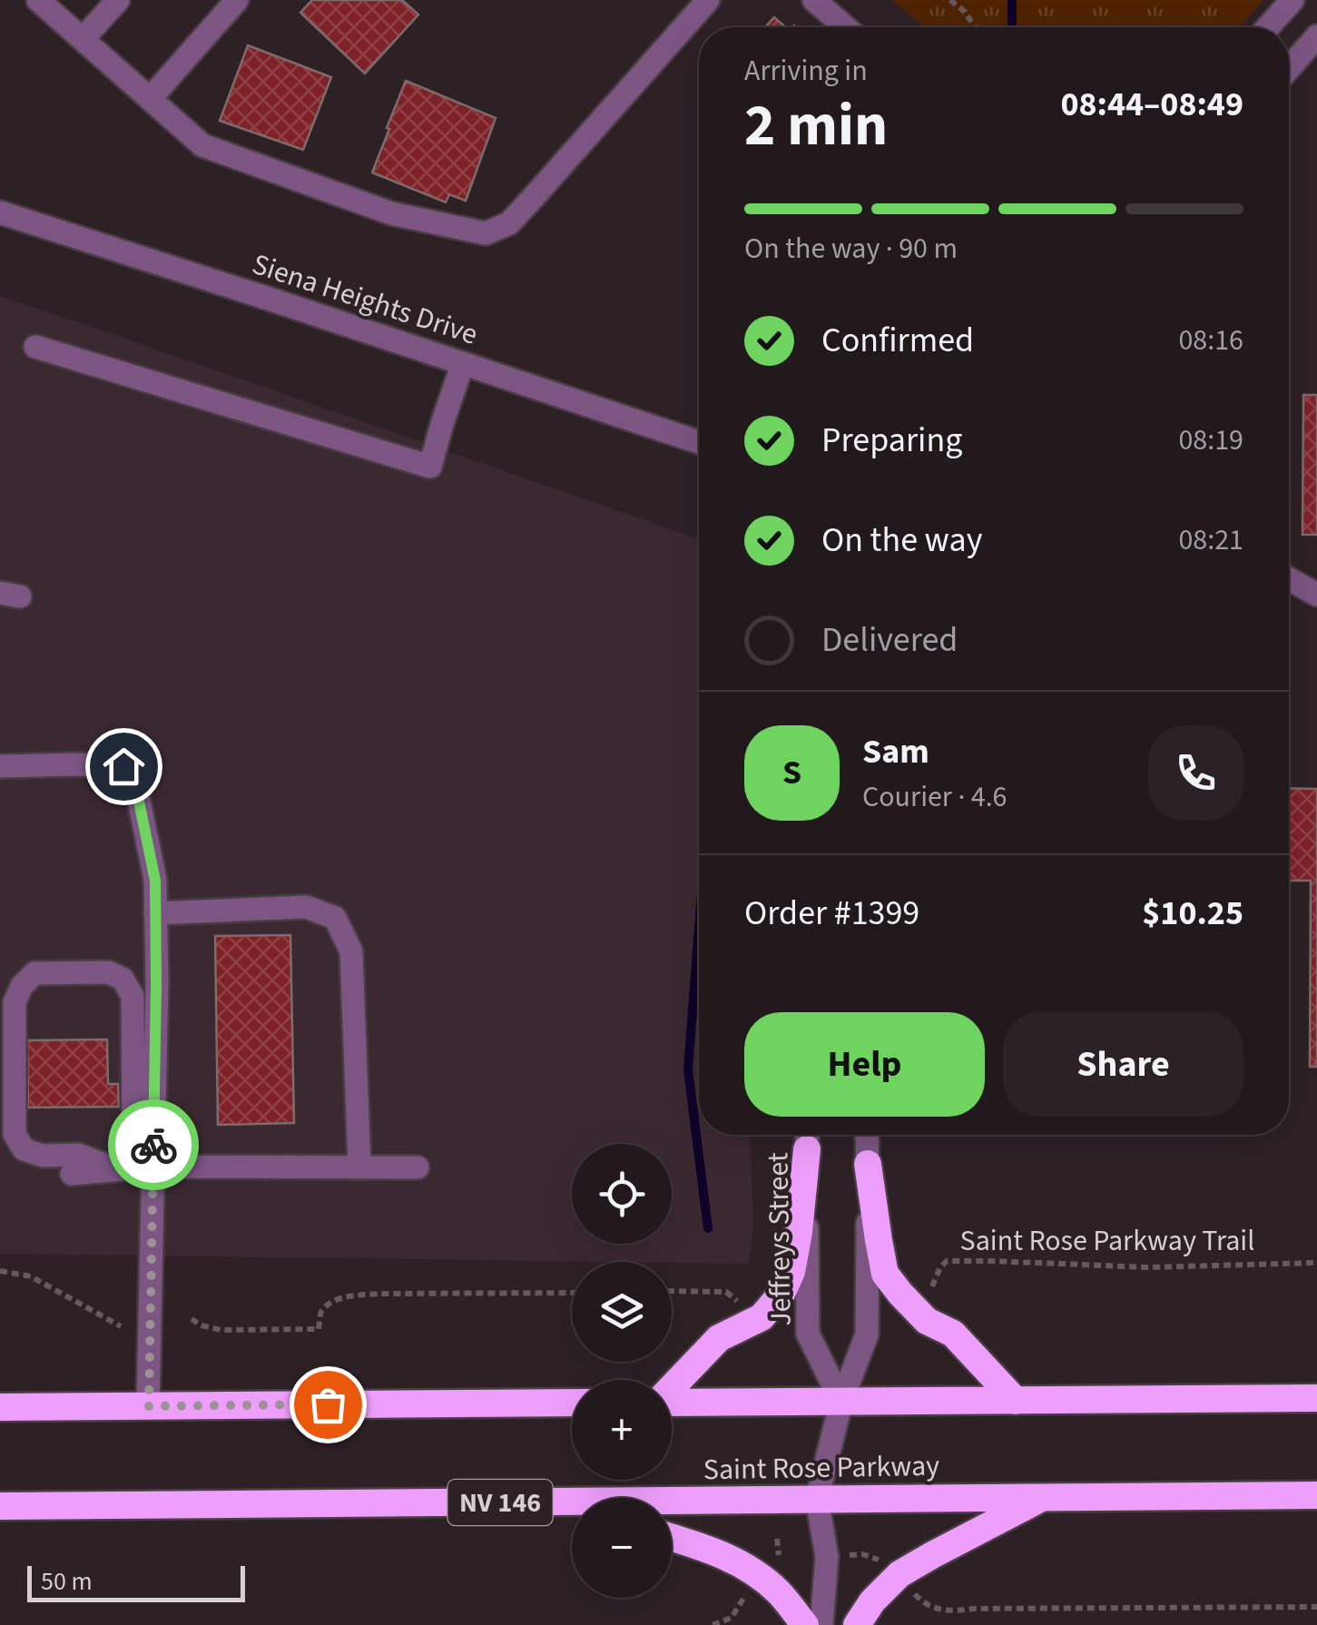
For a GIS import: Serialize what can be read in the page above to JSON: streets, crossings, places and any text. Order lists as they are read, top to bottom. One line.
{"streets":{"highway":["Saint Rose Parkway","NV 146"],"street":["Siena Heights Drive","Jeffreys Street"],"path":["Saint Rose Parkway Trail"]},"scale_bar":"50 m","page":{"heading":["2 min","Arriving in","08:44–08:49"],"panel":["Sam","Courier · 4.6","Order #1399","$10.25"],"bar":"On the way · 90 m","list":[["Confirmed","08:16"],["Preparing","08:19"],["On the way","08:21"],"Delivered"],"round":"S","buttons":["Help","Share"],"map_buttons":["+","−"],"scale":"50 m"}}
